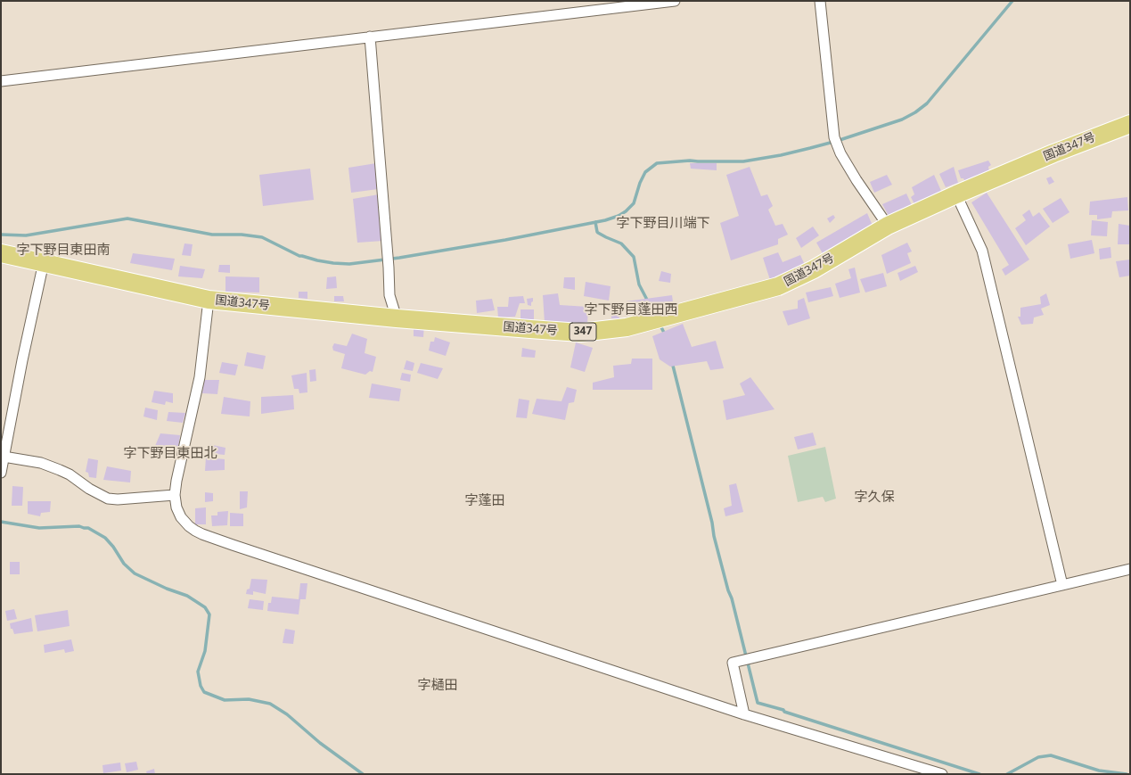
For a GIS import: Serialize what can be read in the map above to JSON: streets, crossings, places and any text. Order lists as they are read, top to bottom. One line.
{"streets":{"highway":["国道347号","347"]},"districts":["字下野目川端下","字下野目東田南","字下野目蓬田西","字下野目東田北","字久保","字蓬田","字樋田"]}
